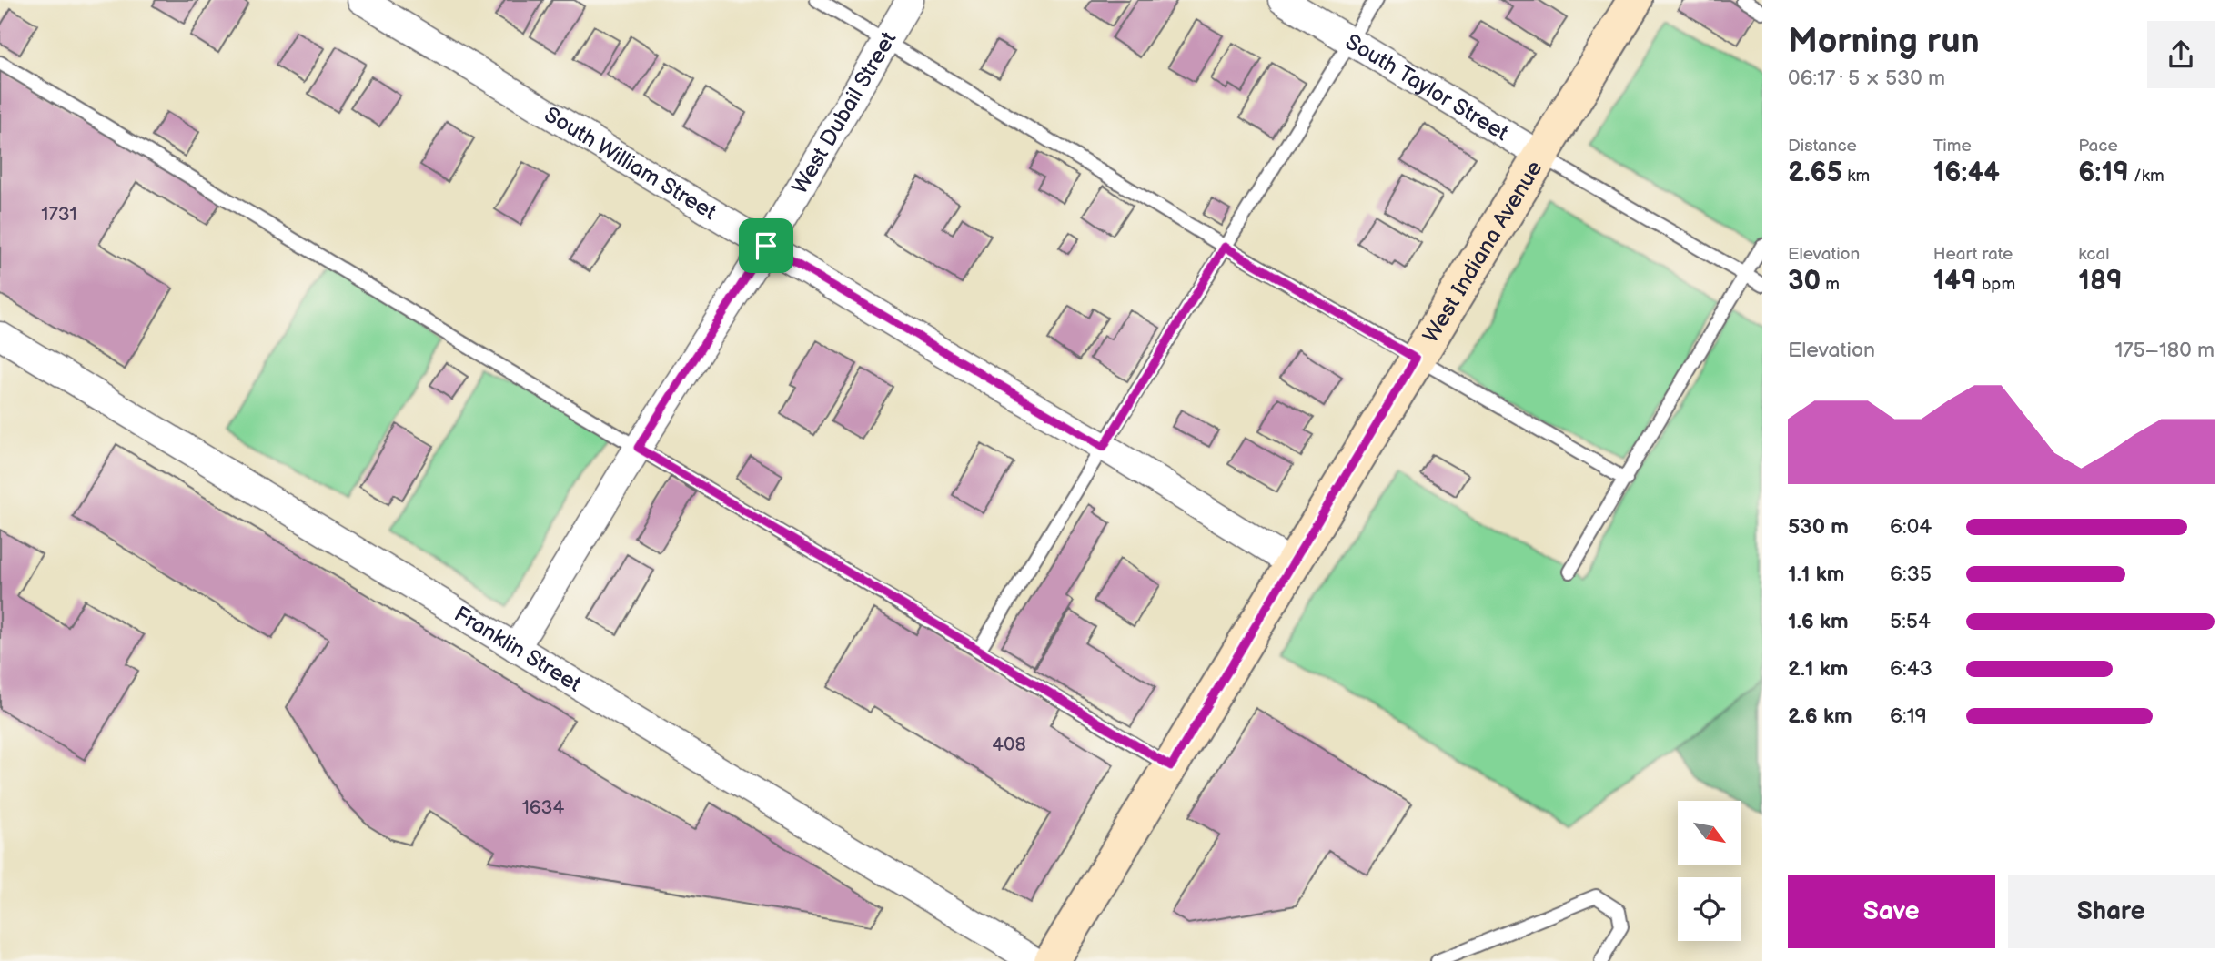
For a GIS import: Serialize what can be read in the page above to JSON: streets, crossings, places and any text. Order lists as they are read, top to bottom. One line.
{"streets":{"street":["South Taylor Street","West Dubail Street","South William Street","West Indiana Avenue","Franklin Street"]},"crossings":[["South Taylor Street","West Indiana Avenue"],["West Dubail Street","South William Street"],["West Dubail Street","Franklin Street"],["South William Street","West Indiana Avenue"]],"house_numbers":["1731","408","1634"],"north":"bottom right","page":{"heading":["Morning run","06:17 · 5 × 530 m"],"stats":[["Distance","2.65 km"],["Time","16:44"],["Pace","6:19 /km"],["Elevation","30 m"],["Heart rate","149 bpm"],["kcal","189"]],"chart":["Elevation","175–180 m"],"list":[{"name":"530 m","note":"6:04"},{"name":"1.1 km","note":"6:35"},{"name":"1.6 km","note":"5:54"},{"name":"2.1 km","note":"6:43"},{"name":"2.6 km","note":"6:19"}],"buttons":["Save","Share"]}}
